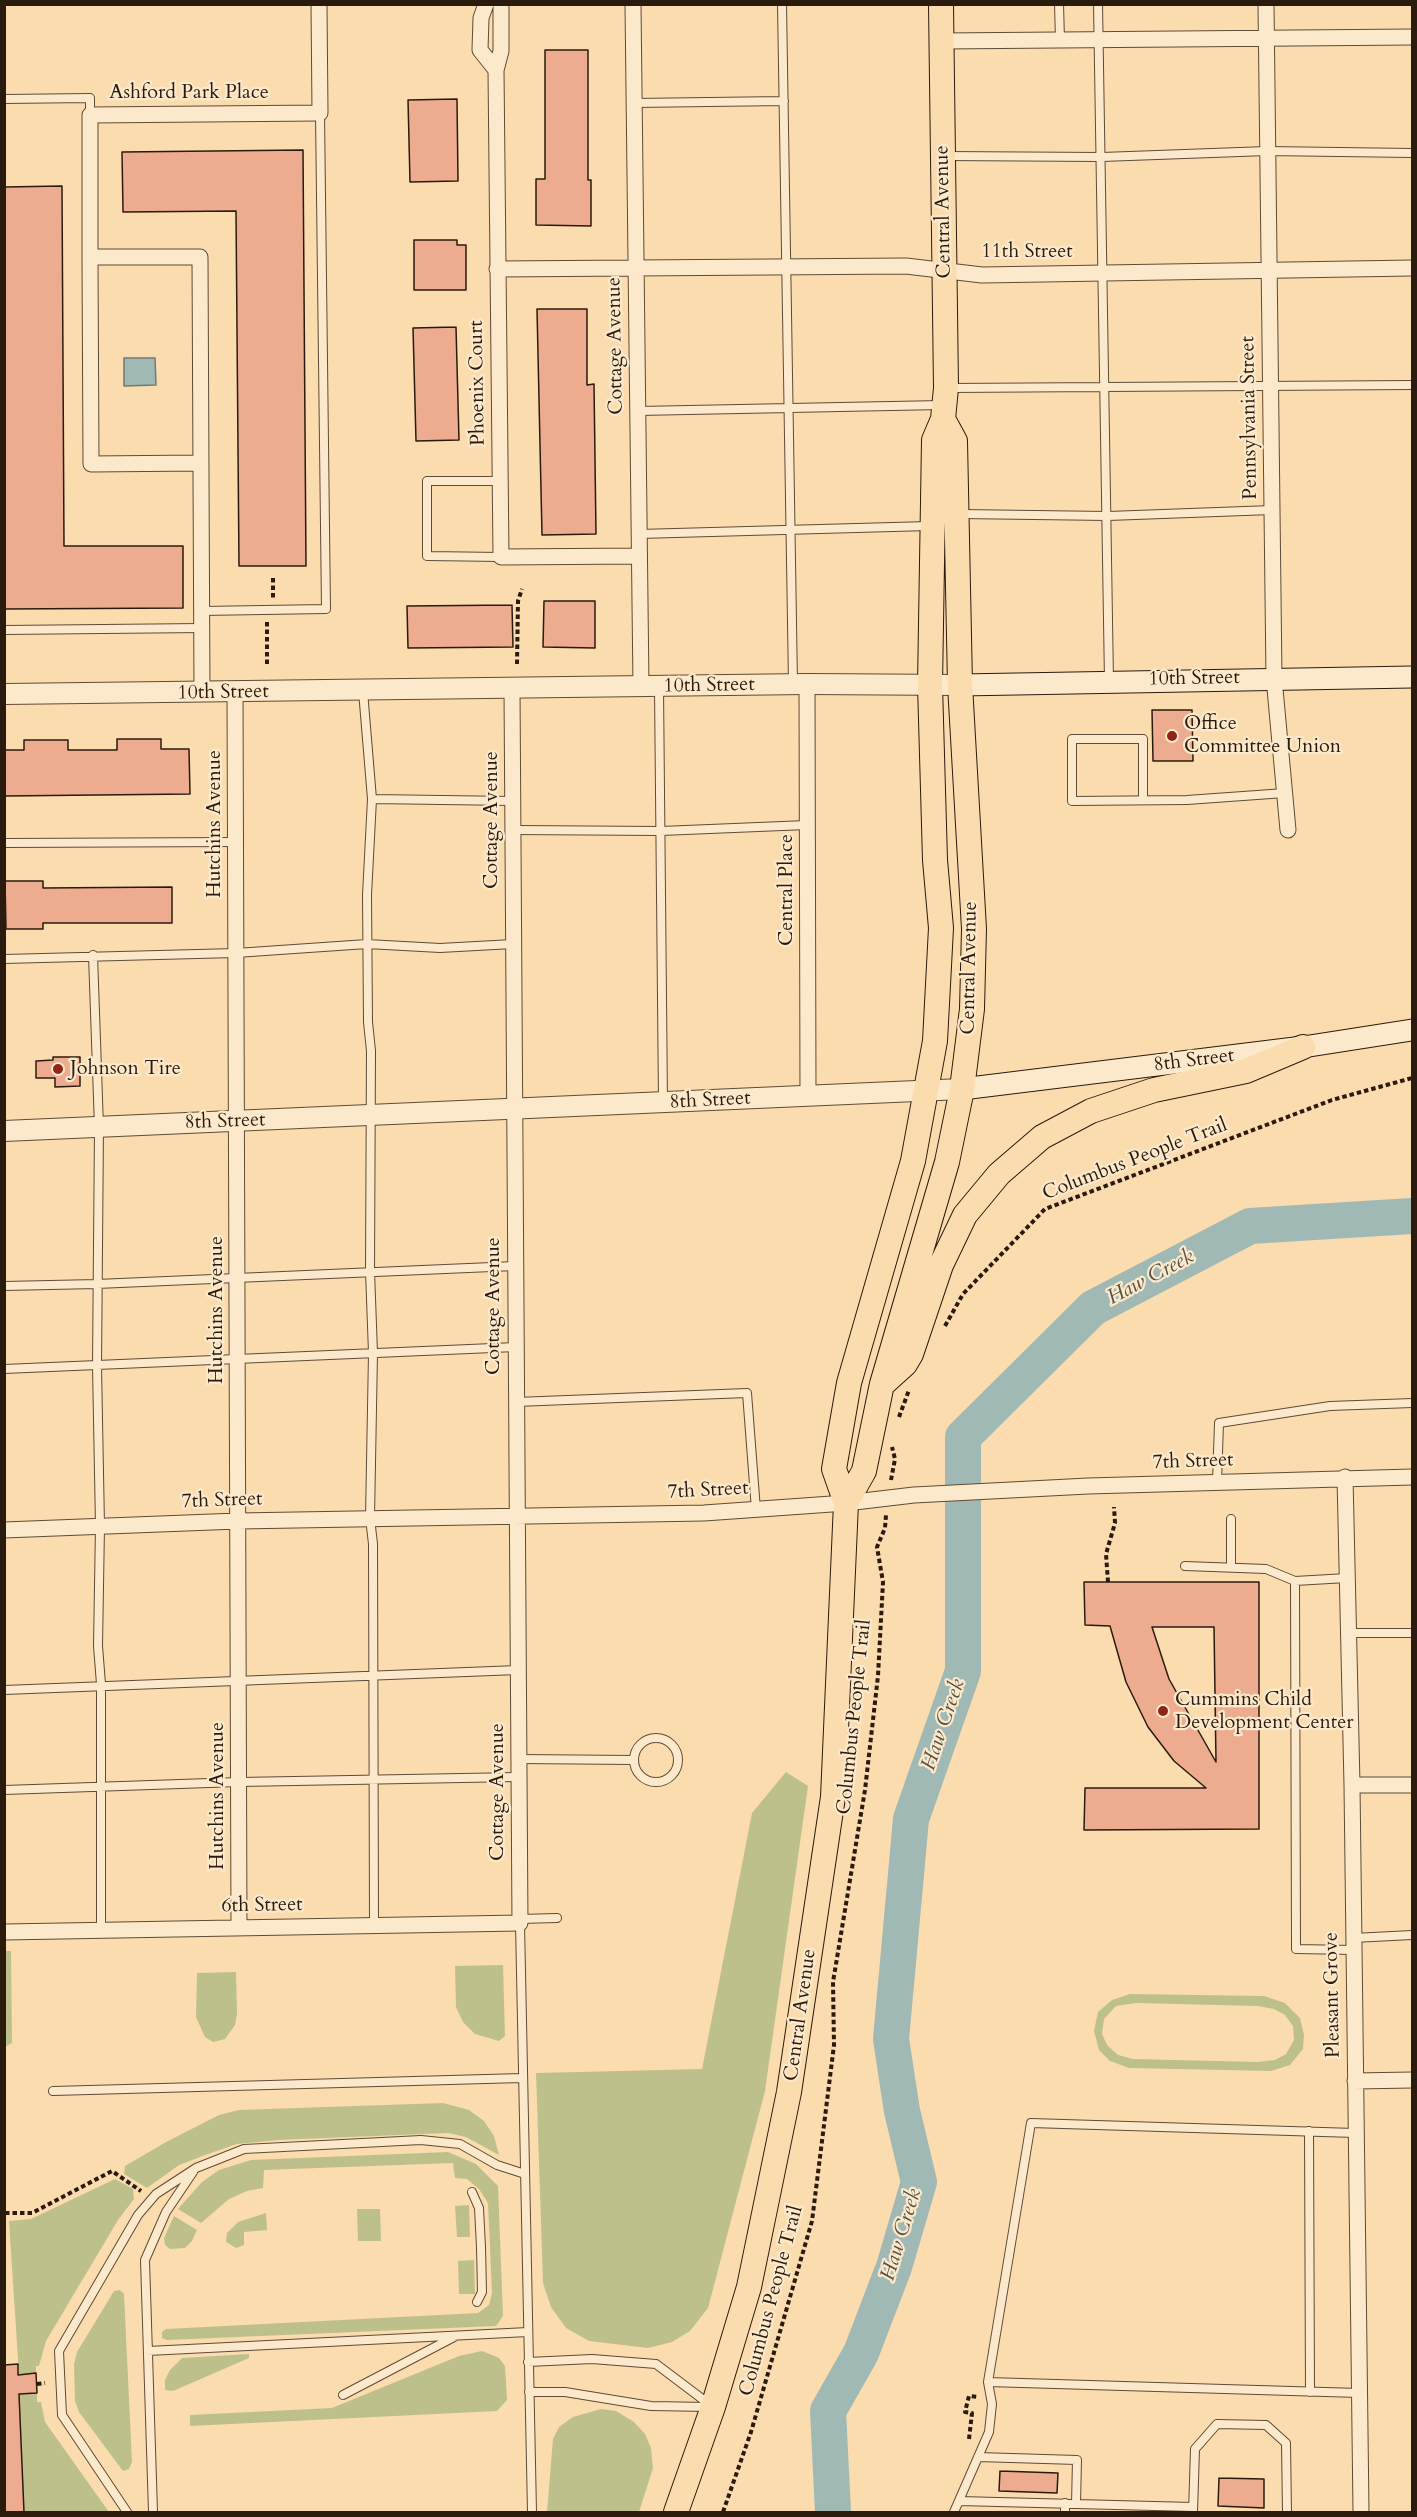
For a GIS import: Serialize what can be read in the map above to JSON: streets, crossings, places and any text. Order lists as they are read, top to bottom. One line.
{"streets":{"main road":["Central Avenue","10th Street","8th Street"],"street":["Ashford Park Place","11th Street","Cottage Avenue","Phoenix Court","Pennsylvania Street","Hutchins Avenue","Central Place","7th Street","6th Street","Pleasant Grove"],"path":["Columbus People Trail"]},"crossings":[["Central Avenue","11th Street"],["Central Avenue","10th Street"],["Central Avenue","8th Street"],["Central Avenue","7th Street"],["11th Street","Cottage Avenue"],["11th Street","Phoenix Court"],["11th Street","Pennsylvania Street"],["Cottage Avenue","10th Street"],["Cottage Avenue","8th Street"],["Cottage Avenue","7th Street"],["Cottage Avenue","6th Street"],["Pennsylvania Street","10th Street"],["10th Street","Hutchins Avenue"],["10th Street","Central Place"],["Hutchins Avenue","8th Street"],["Hutchins Avenue","7th Street"],["Hutchins Avenue","6th Street"],["Central Place","8th Street"],["Columbus People Trail","7th Street"],["7th Street","Pleasant Grove"]],"water":["Haw Creek"],"places":["Office Committee Union","Johnson Tire","Cummins Child Development Center"]}
